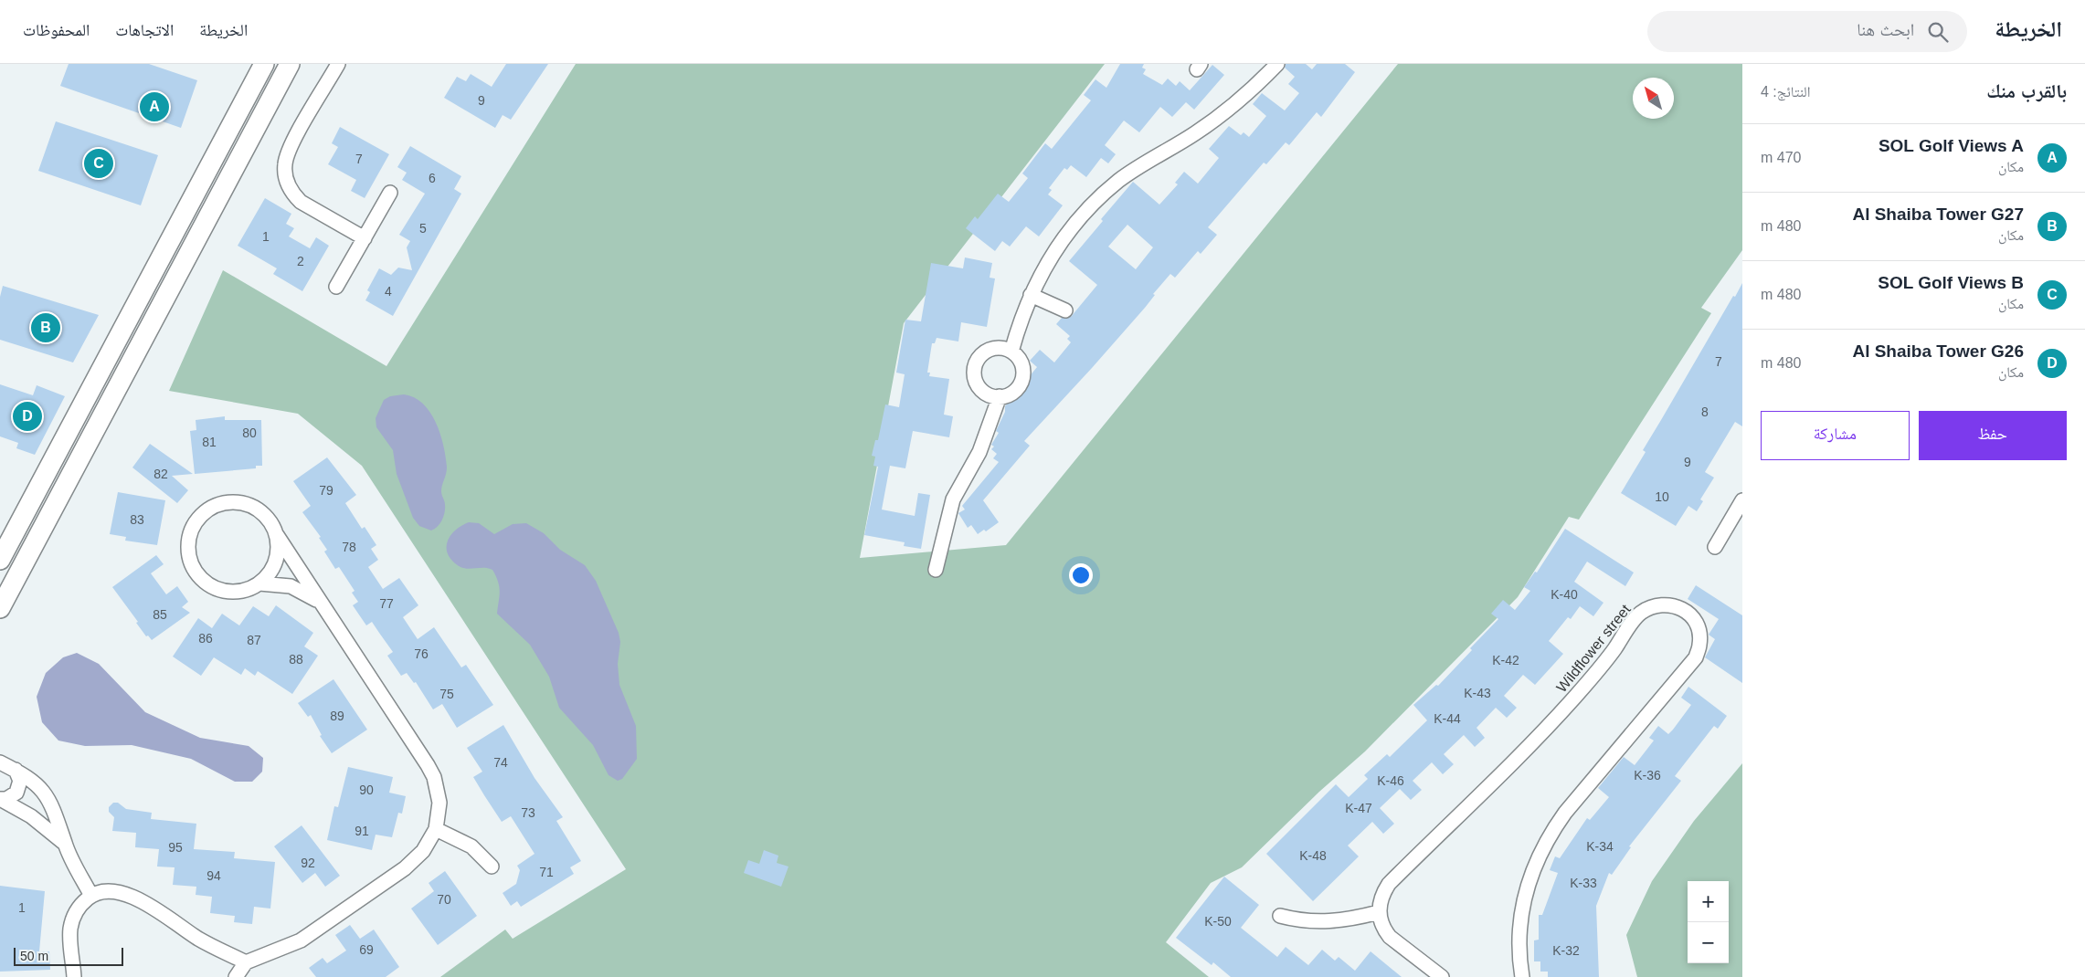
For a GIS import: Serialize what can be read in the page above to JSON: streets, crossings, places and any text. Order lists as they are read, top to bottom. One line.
{"streets":{"street":["Wildflower street"]},"house_numbers":["9","7","6","5","1","2","4","7","8","80","81","9","82","79","10","83","78","K-40","77","85","86","87","76","88","K-42","K-43","75","89","K-44","74","K-36","K-46","90","K-47","73","91","K-34","95","K-48","92","71","94","K-33","70","1","K-50","69","K-32"],"scale_bar":"50 m","north":"top left","page":{"header":"الخريطة","search":"ابحث هنا","nav":["الخريطة","الاتجاهات","المحفوظات"],"heading":["بالقرب منك","النتائج: 4"],"pins":["A","C","B","D"],"list":[{"mark":"A","name":"SOL Golf Views A","note":"مكان","value":"470 m"},{"mark":"B","name":"Al Shaiba Tower G27","note":"مكان","value":"480 m"},{"mark":"C","name":"SOL Golf Views B","note":"مكان","value":"480 m"},{"mark":"D","name":"Al Shaiba Tower G26","note":"مكان","value":"480 m"}],"buttons":["حفظ","مشاركة"],"map_buttons":["+","−"],"scale":"50 m"}}
